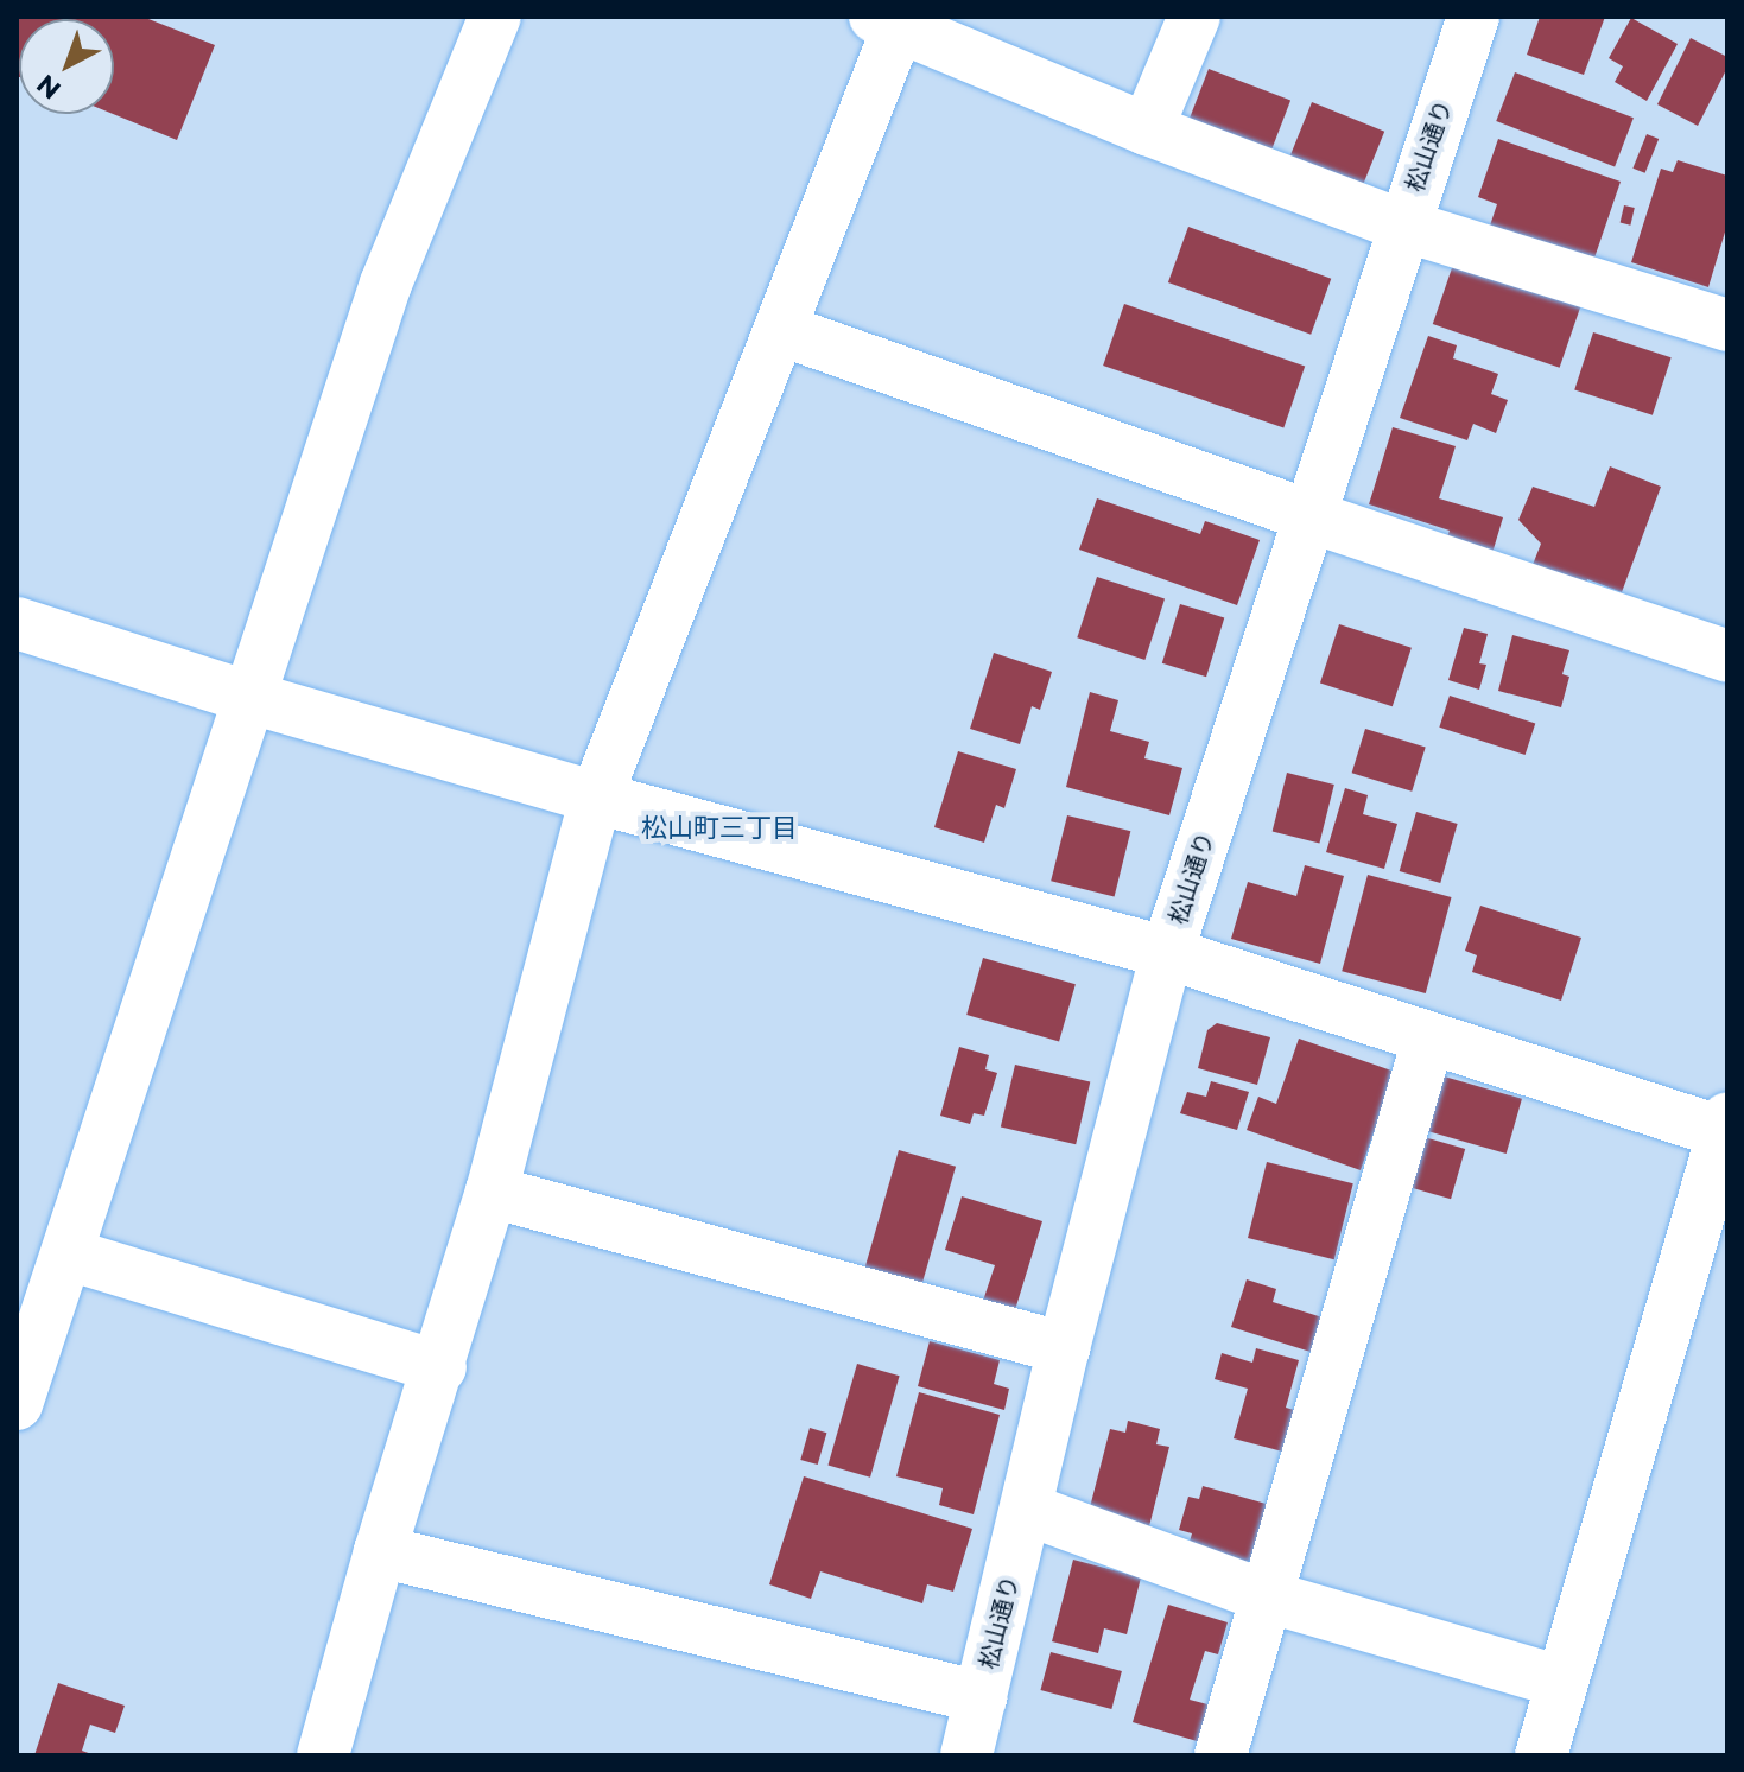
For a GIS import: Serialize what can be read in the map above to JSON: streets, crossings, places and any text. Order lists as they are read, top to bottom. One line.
{"streets":{"street":["松山通り"]},"districts":["松山町三丁目"],"north":"bottom left"}
